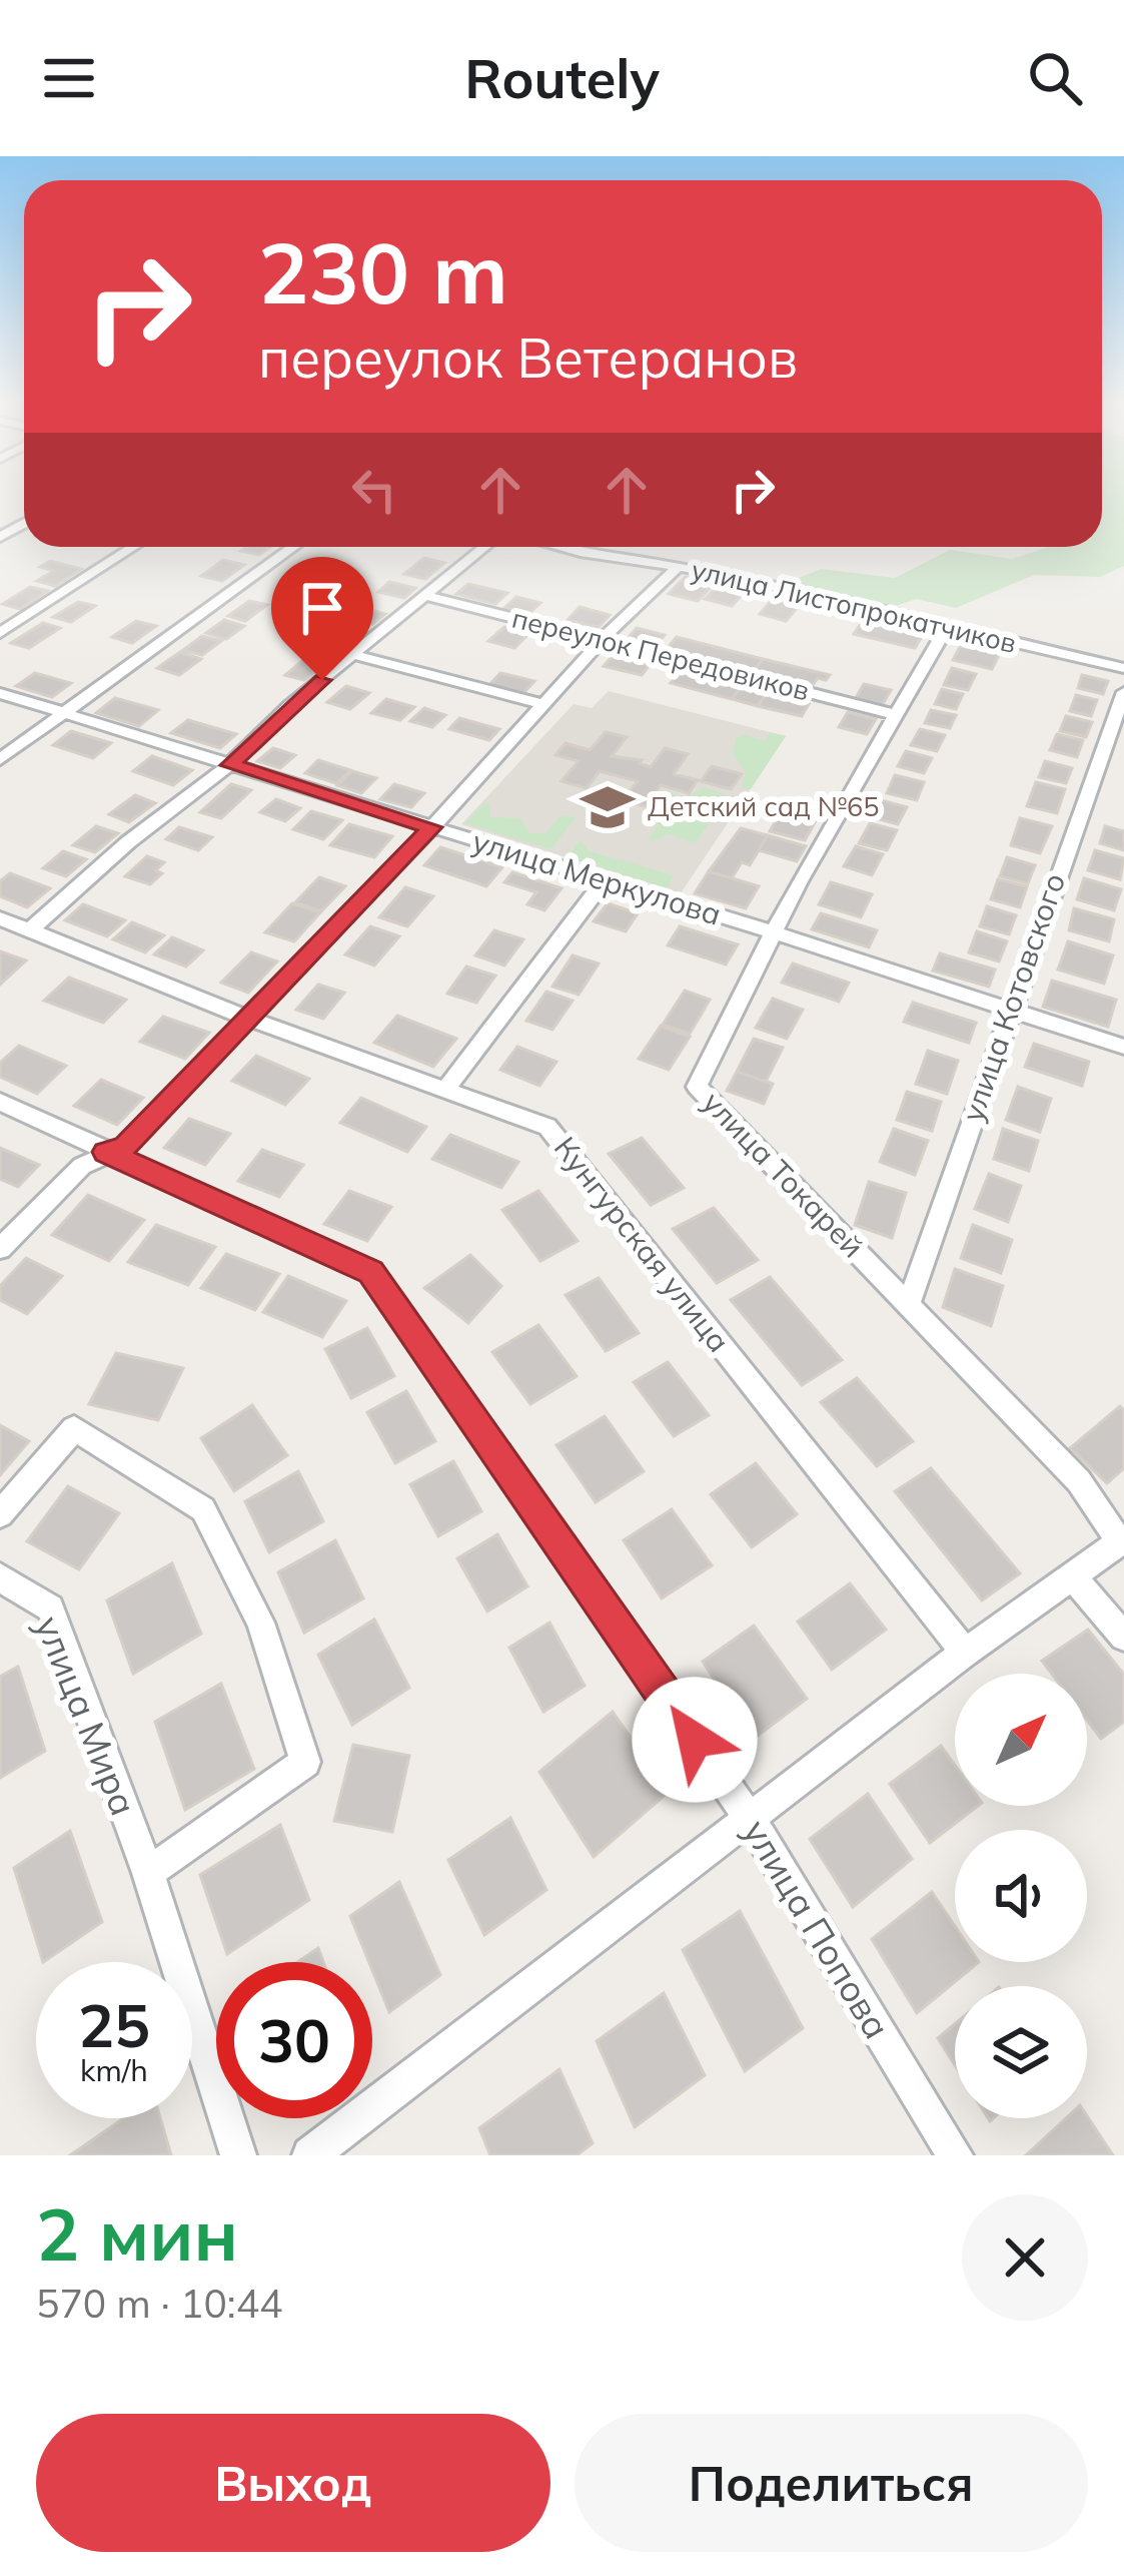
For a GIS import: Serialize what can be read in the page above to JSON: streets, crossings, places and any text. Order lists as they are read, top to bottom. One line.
{"streets":{"street":["улица Листопрокатчиков","переулок Передовиков","улица Меркулова","улица Котовского","улица Токарей","Кунгурская улица","улица Мира","улица Попова"]},"crossings":[["улица Листопрокатчиков","улица Токарей"],["переулок Передовиков","улица Токарей"],["улица Меркулова","улица Котовского"],["улица Меркулова","улица Токарей"],["улица Котовского","улица Токарей"]],"places":{"school or university":["Детский сад №65"]},"north":"top right","page":{"header":"Routely","turn":["230 m","переулок Ветеранов"],"speed":"25 km/h","limit":"30","heading":["2 мин","570 m · 10:44"],"buttons":["Выход","Поделиться"]}}
